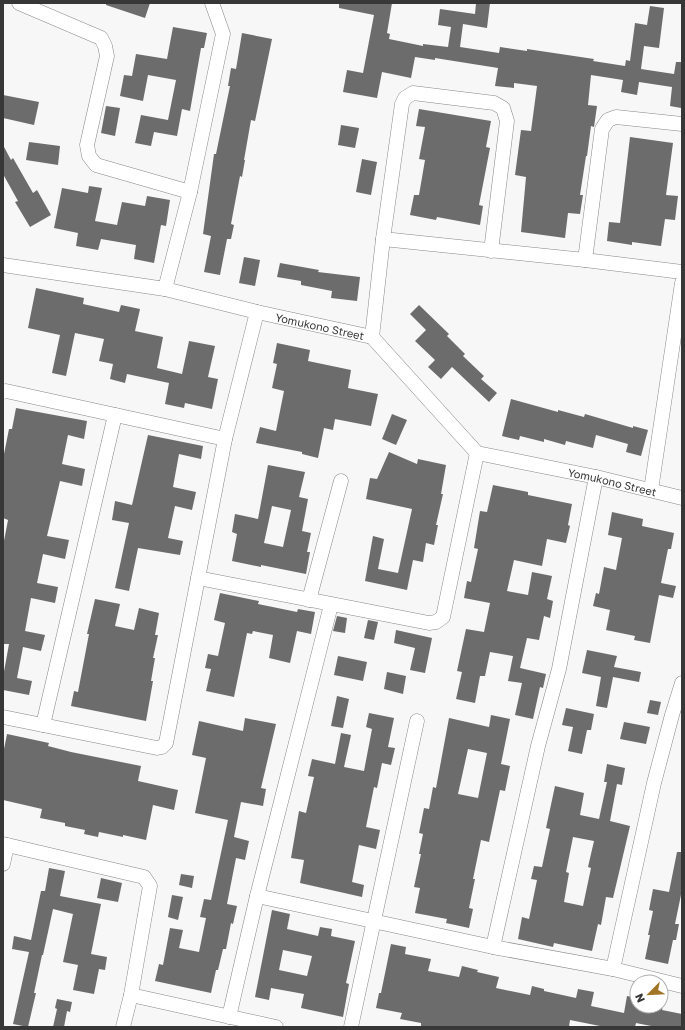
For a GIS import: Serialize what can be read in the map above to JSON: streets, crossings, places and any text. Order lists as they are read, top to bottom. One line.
{"streets":{"street":["Yomukono Street"]},"north":"bottom left"}
